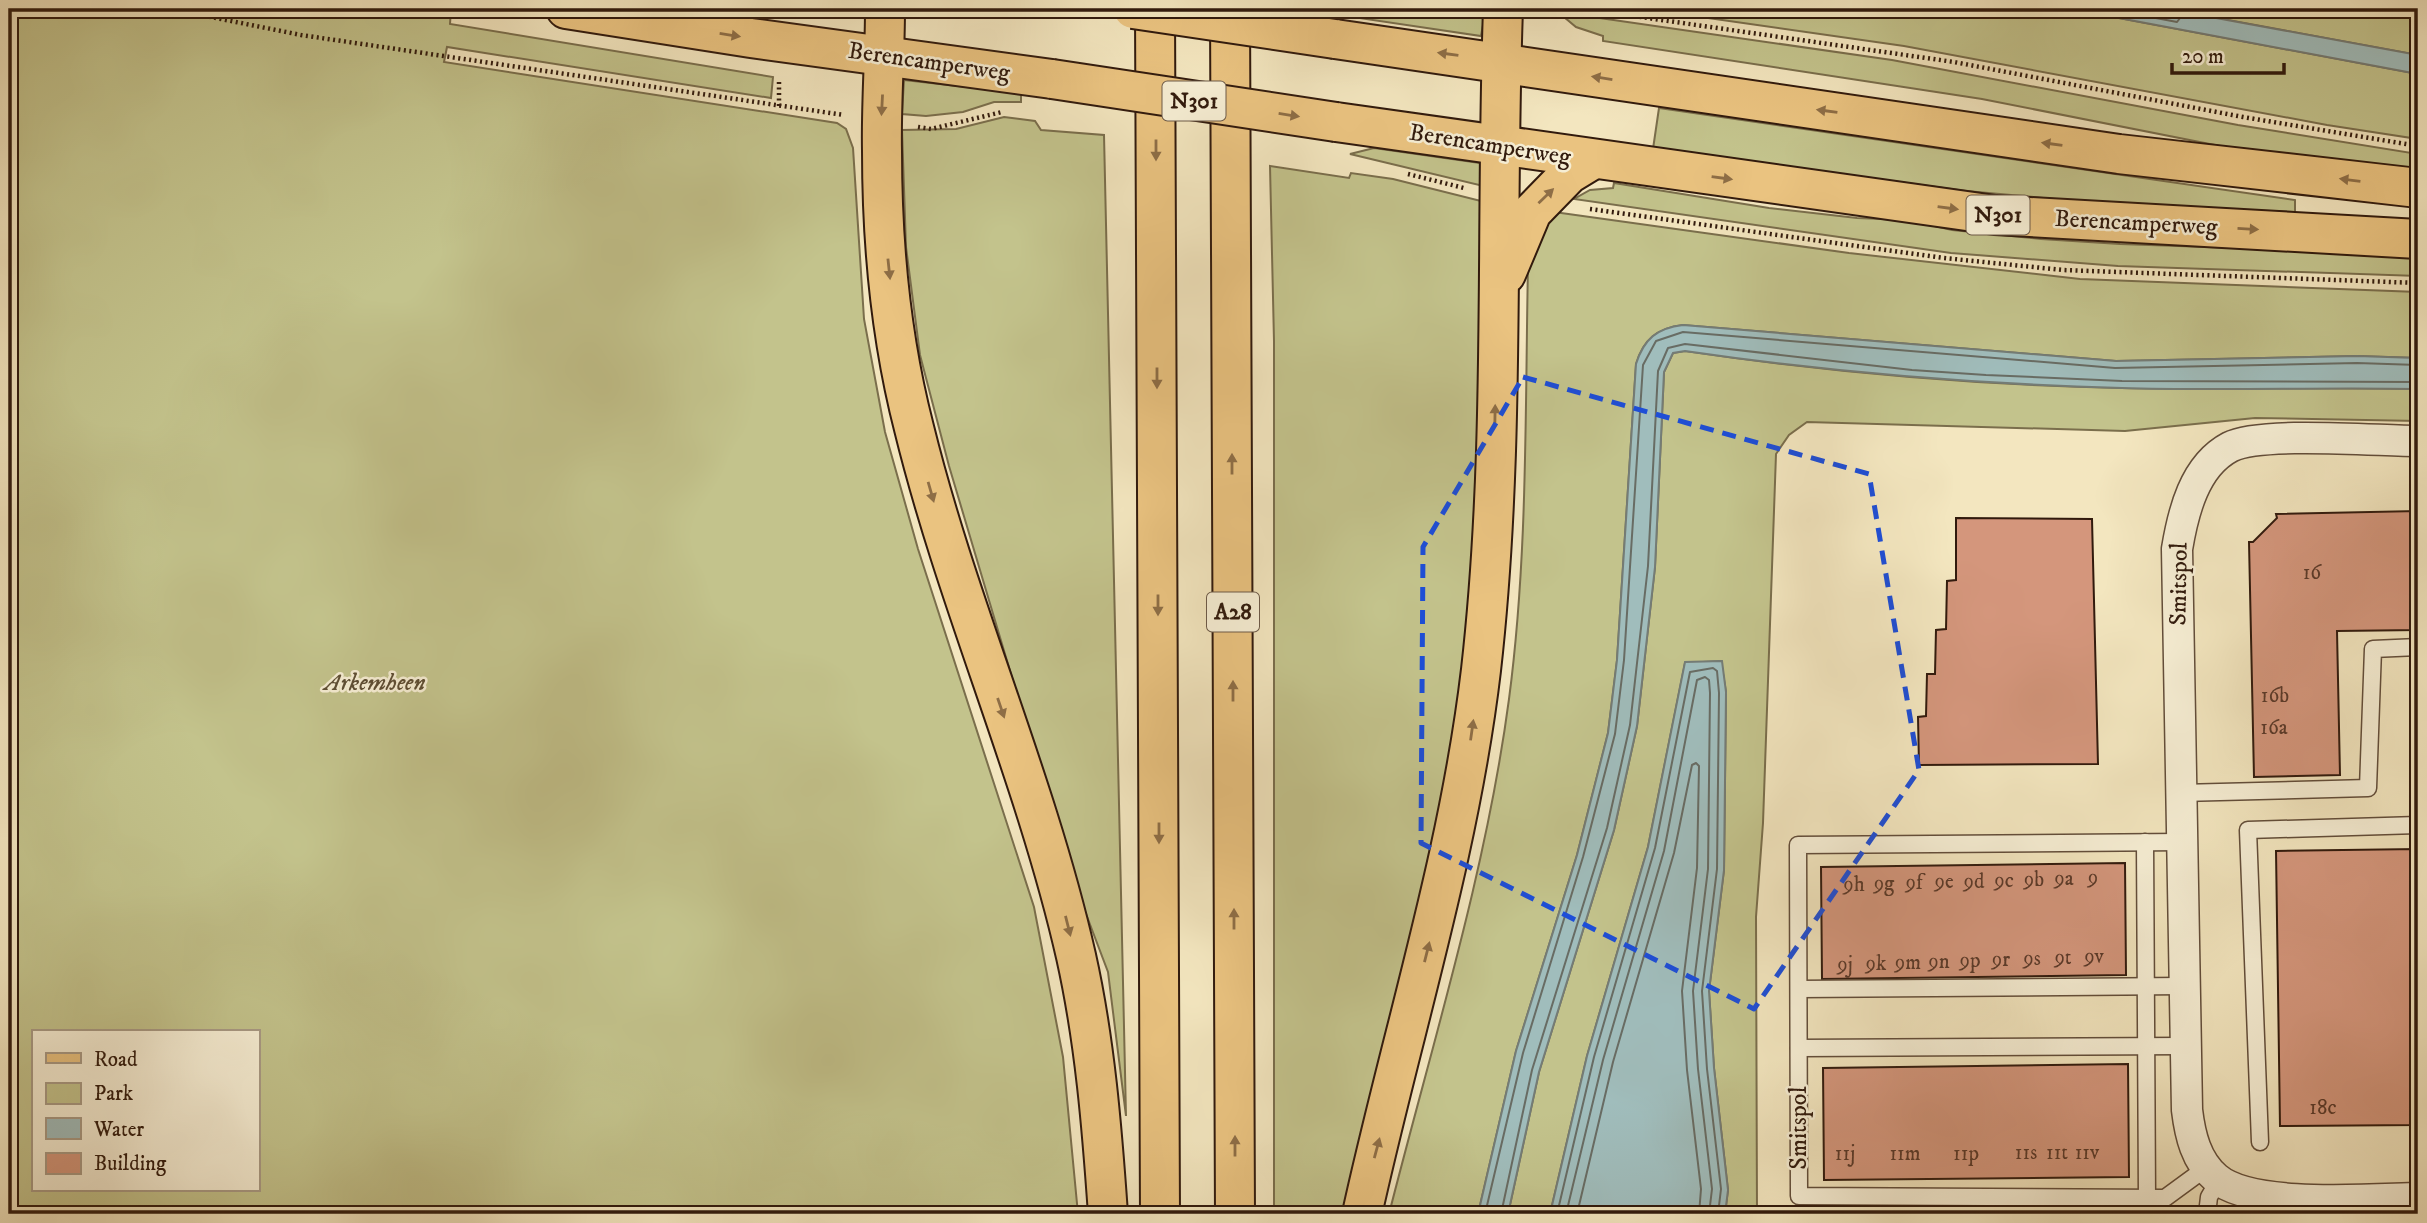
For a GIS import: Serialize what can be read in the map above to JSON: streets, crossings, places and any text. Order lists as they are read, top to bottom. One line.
{"streets":{"main road":["Berencamperweg","N301","A28"],"street":["Smitspol"]},"parks":["Arkemheen"],"house_numbers":["16","16b","16a","9","9a","9b","9c","9e","9d","9f","9g","9h","9v","9t","9s","9r","9p","9n","9m","9k","9j","18c","11s","11t","11v","11j","11m","11p"],"legend":["Road","Park","Water","Building"],"scale_bar":"20 m"}
